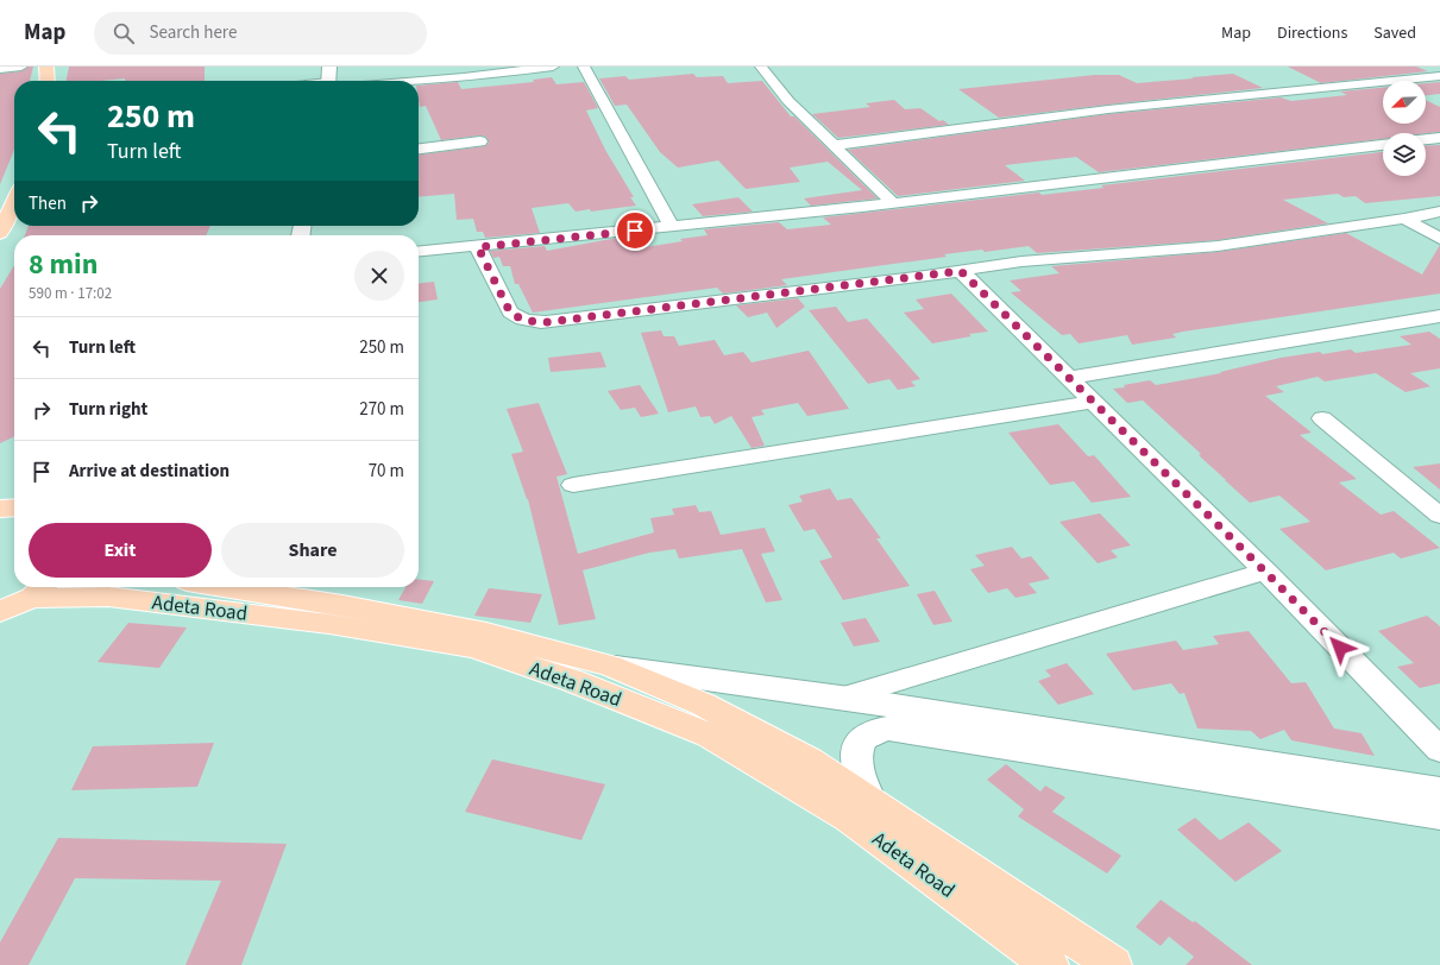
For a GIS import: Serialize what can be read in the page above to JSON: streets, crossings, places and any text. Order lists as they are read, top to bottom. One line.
{"streets":{"main road":["Adeta Road"]},"north":"bottom left","page":{"header":"Map","search":"Search here","nav":["Map","Directions","Saved"],"turn":["250 m","Turn left"],"then":"Then","heading":["8 min","590 m · 17:02"],"list":[{"name":"Turn left","value":"250 m"},{"name":"Turn right","value":"270 m"},{"name":"Arrive at destination","value":"70 m"}],"buttons":["Exit","Share"]}}
